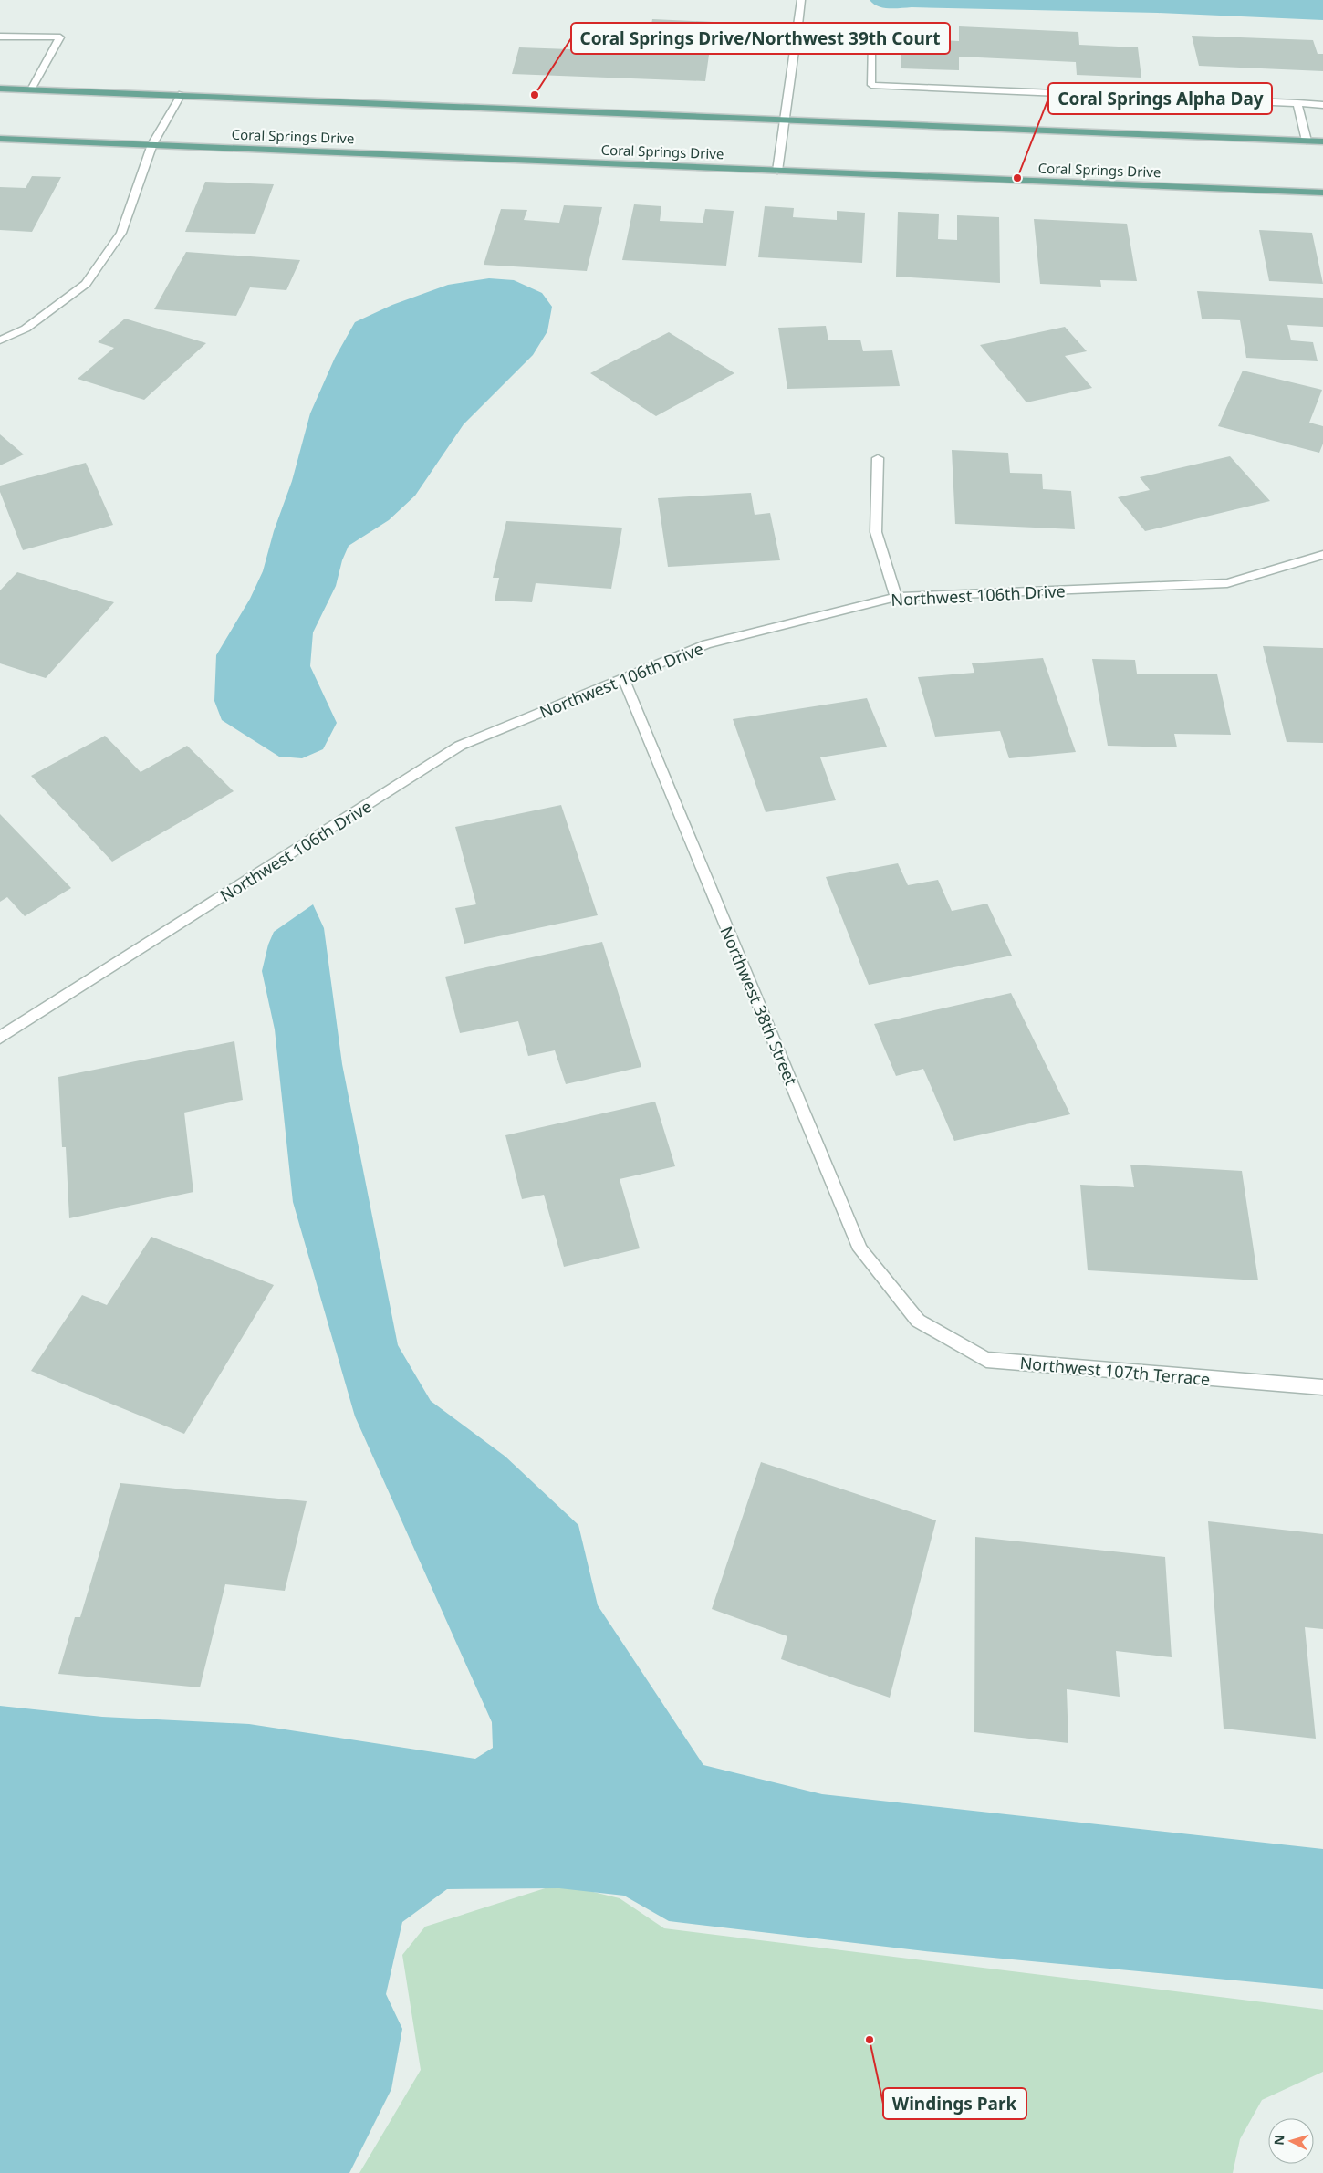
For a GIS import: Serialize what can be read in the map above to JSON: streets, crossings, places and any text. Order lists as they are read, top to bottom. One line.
{"streets":{"main road":["Coral Springs Drive"],"street":["Northwest 106th Drive","Northwest 38th Street","Northwest 107th Terrace"]},"crossings":[["Northwest 106th Drive","Northwest 38th Street"],["Northwest 38th Street","Northwest 107th Terrace"]],"places":["Coral Springs Drive/Northwest 39th Court","Coral Springs Alpha Day","Windings Park"],"north":"left"}
